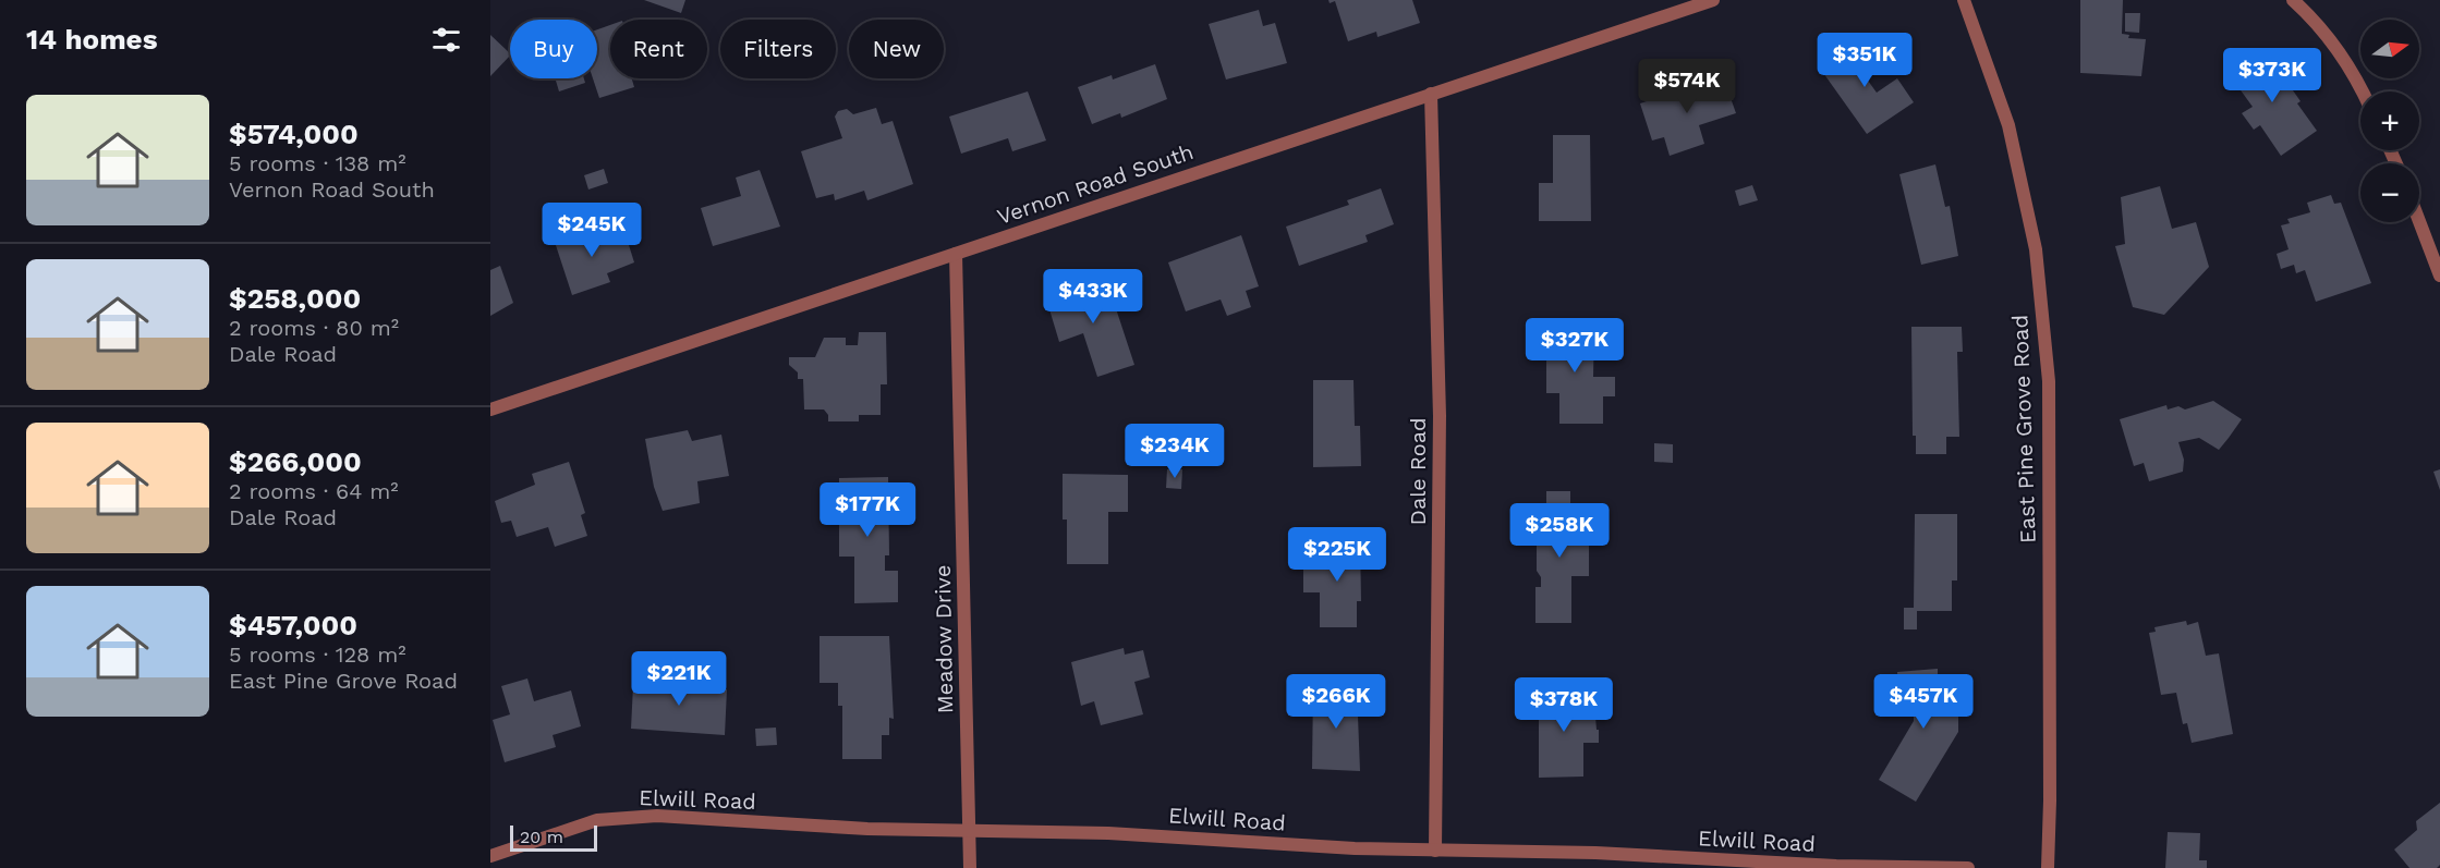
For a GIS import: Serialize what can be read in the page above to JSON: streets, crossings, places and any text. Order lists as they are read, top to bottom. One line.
{"streets":{"street":["Vernon Road South","East Pine Grove Road","Dale Road","Meadow Drive","Elwill Road"]},"crossings":[["Vernon Road South","Dale Road"],["Vernon Road South","Meadow Drive"],["Dale Road","Elwill Road"],["Meadow Drive","Elwill Road"]],"scale_bar":"20 m","north":"right","page":{"heading":"14 homes","map_buttons":["+","−"],"chip":["Buy","Rent","Filters","New"],"price":["$351K","$373K","$574K","$245K","$433K","$327K","$234K","$177K","$258K","$225K","$221K","$266K","$457K","$378K"],"list":[{"name":"$574,000","note":"5 rooms · 138 m² · Vernon Road South"},{"name":"$258,000","note":"2 rooms · 80 m² · Dale Road"},{"name":"$266,000","note":"2 rooms · 64 m² · Dale Road"},{"name":"$457,000","note":"5 rooms · 128 m² · East Pine Grove Road"}],"scale":"20 m"}}
